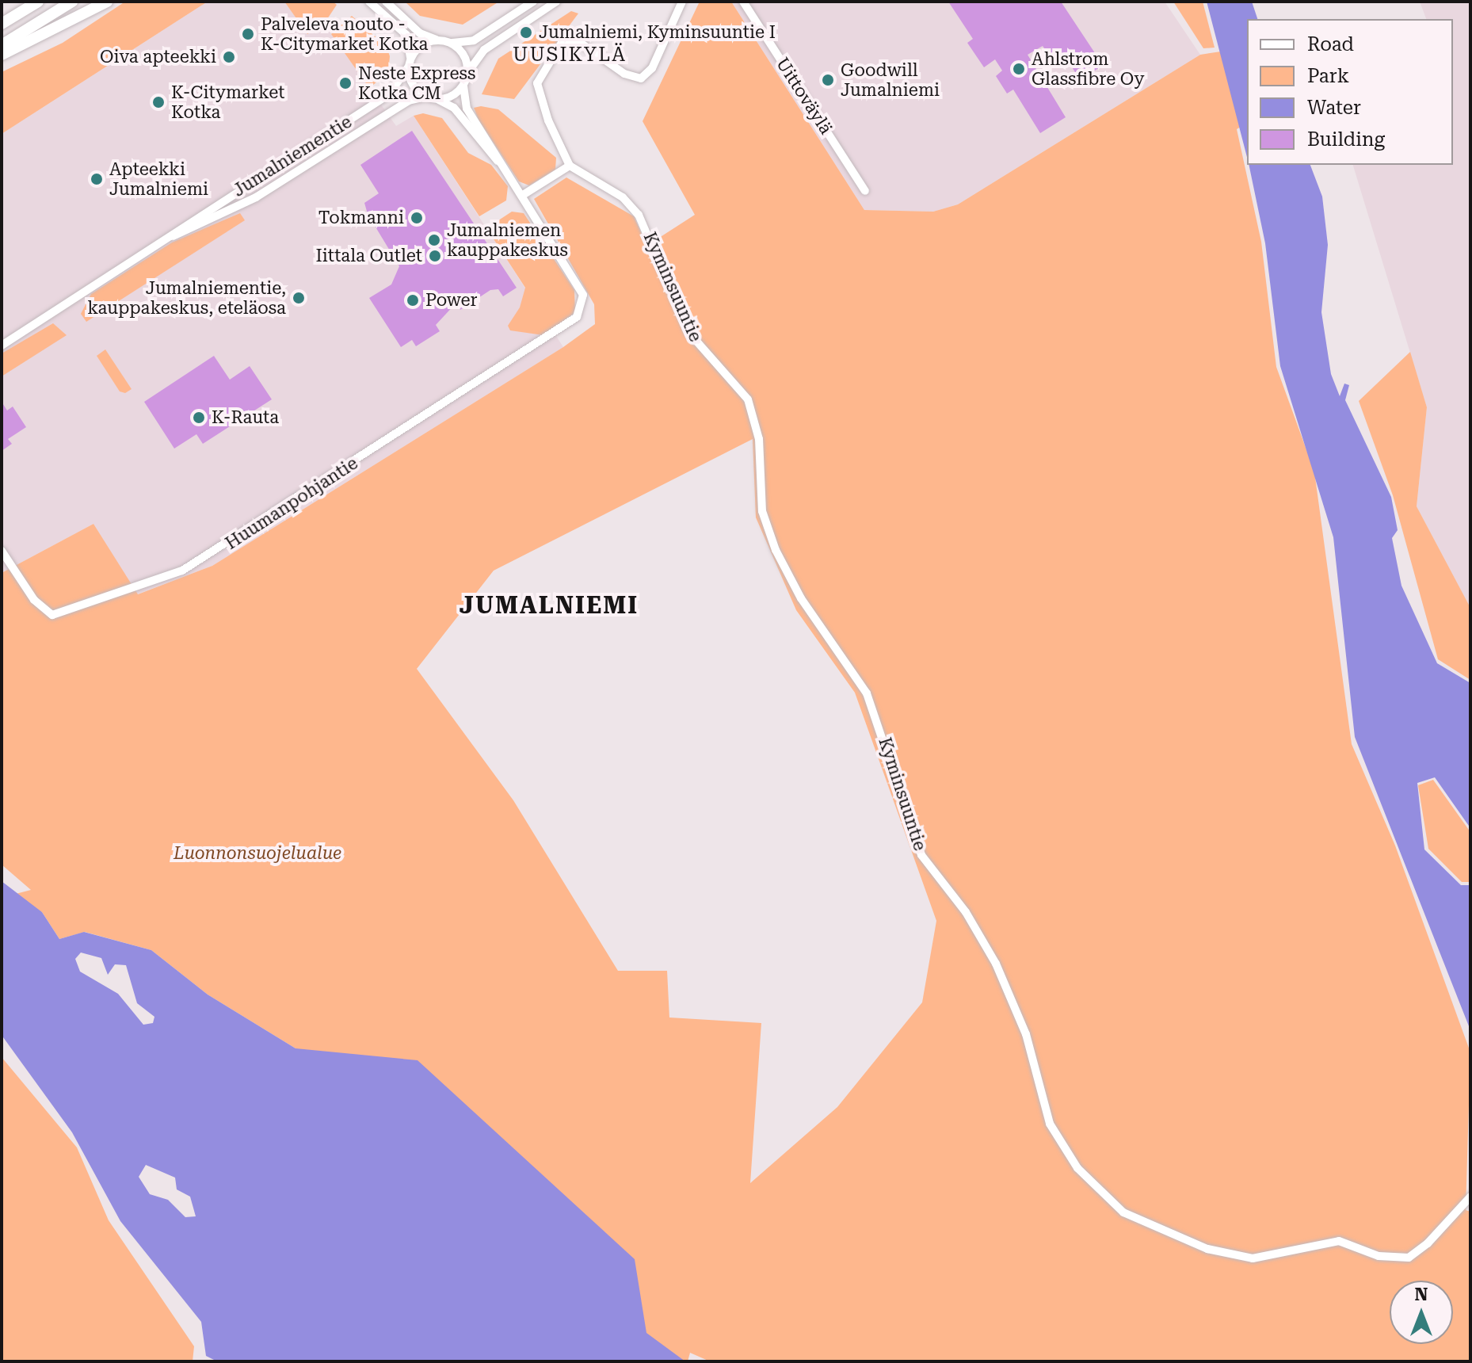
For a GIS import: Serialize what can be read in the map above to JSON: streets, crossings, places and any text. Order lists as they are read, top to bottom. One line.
{"streets":{"street":["Uittoväylä","Jumalniementie","Kyminsuuntie","Huumanpohjantie"]},"districts":["UUSIKYLÄ","JUMALNIEMI"],"parks":["Luonnonsuojelualue"],"places":["Jumalniemi, Kyminsuuntie I","Palveleva nouto - K-Citymarket Kotka","Oiva apteekki","Ahlstrom Glassfibre Oy","Goodwill Jumalniemi","Neste Express Kotka CM","K-Citymarket Kotka","Apteekki Jumalniemi","Tokmanni","Jumalniemen kauppakeskus","Iittala Outlet","Jumalniementie, kauppakeskus, eteläosa","Power","K-Rauta"],"legend":["Road","Park","Water","Building"],"north":"top"}
